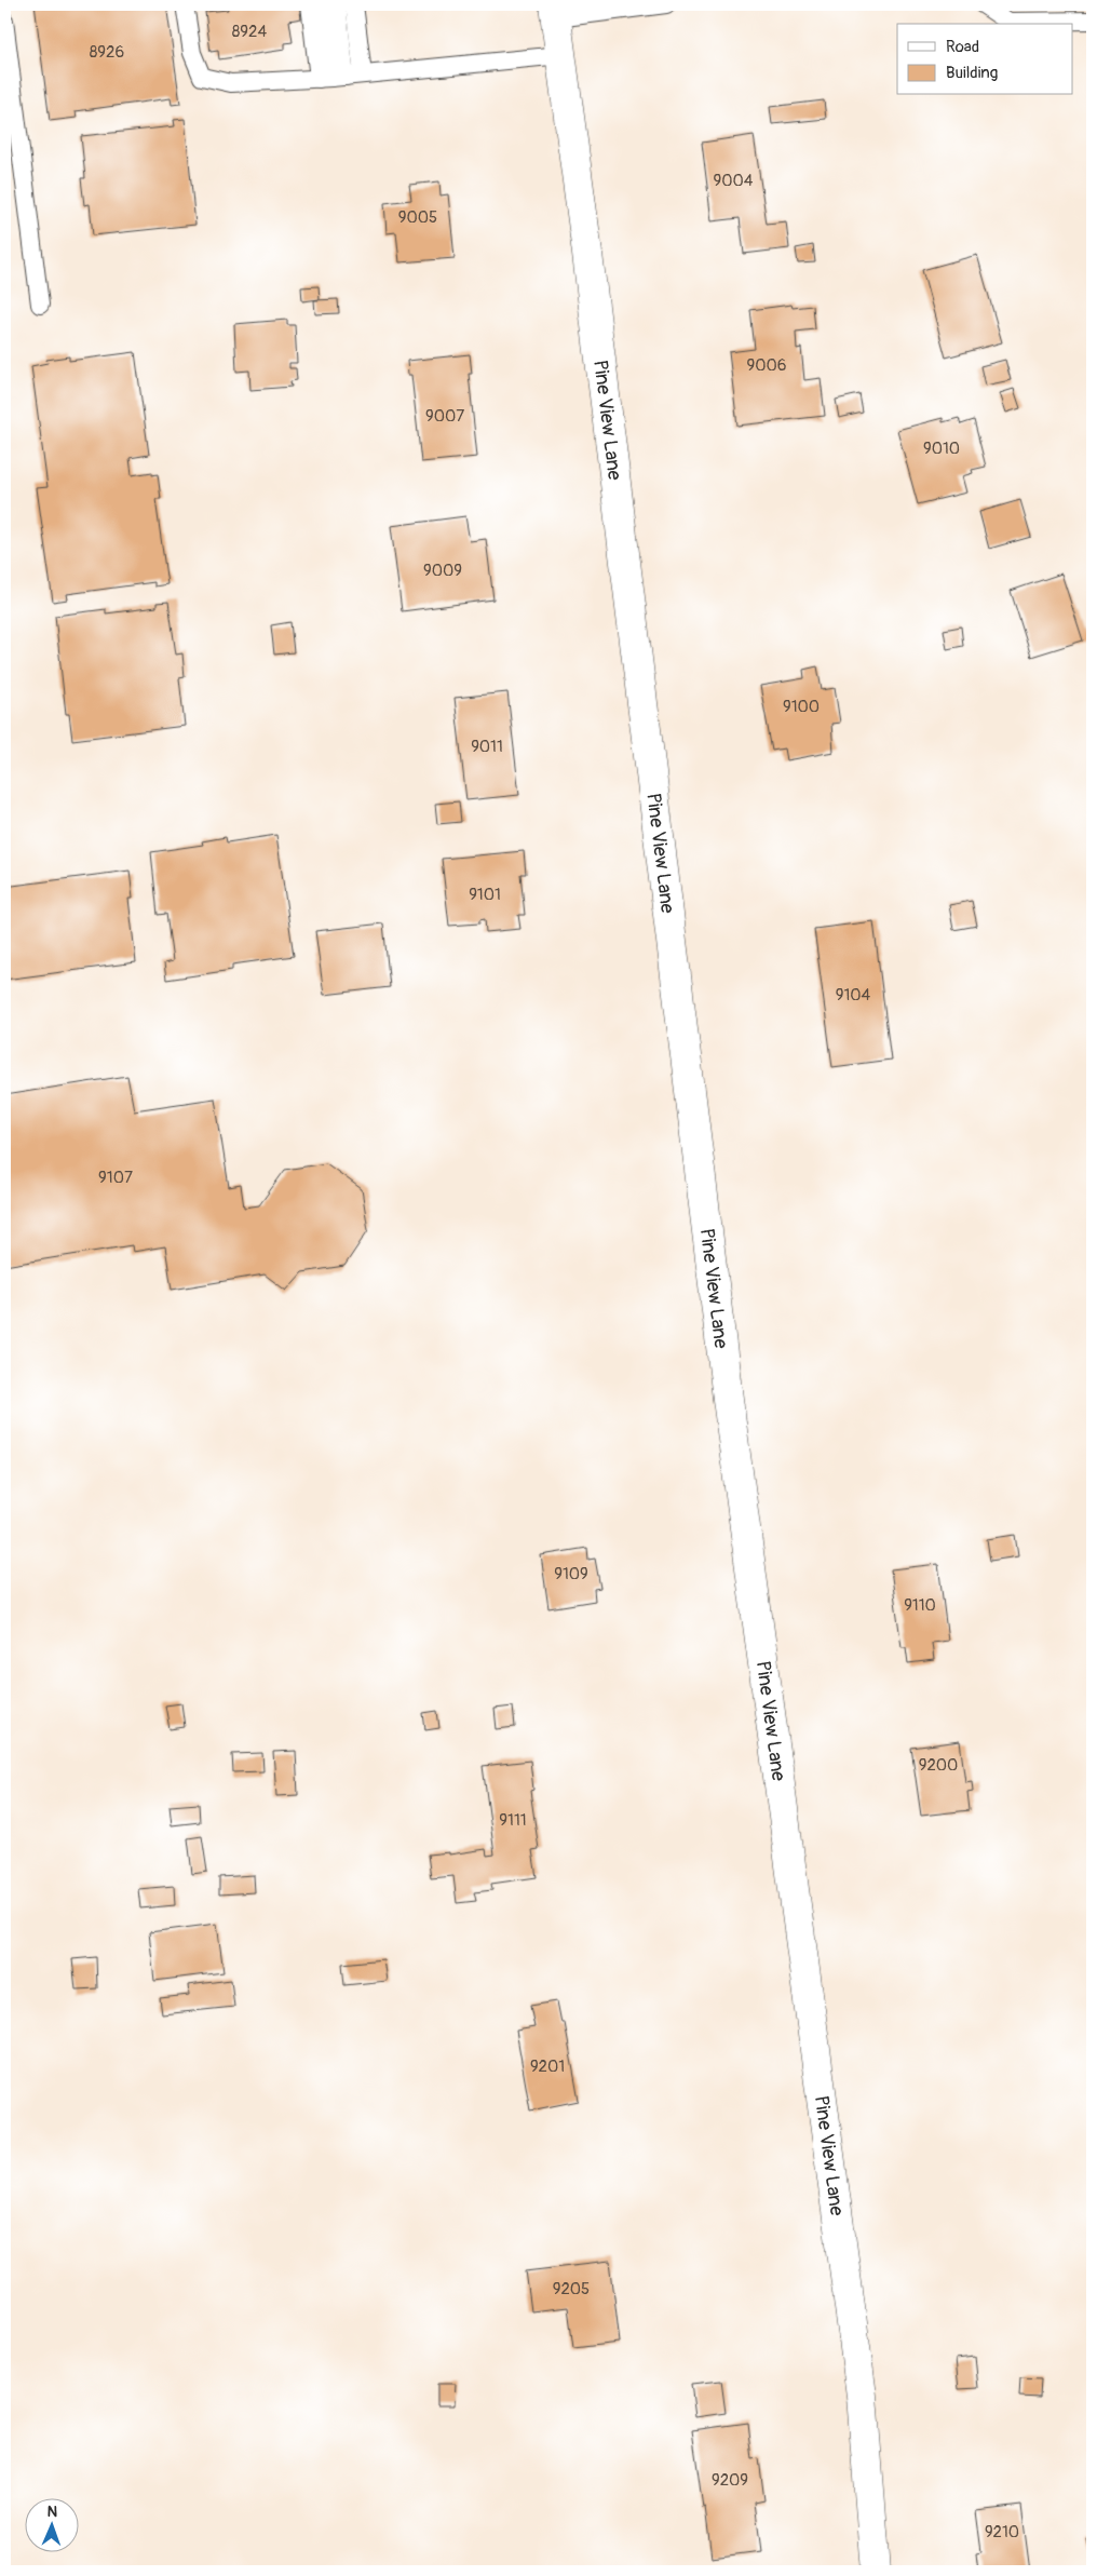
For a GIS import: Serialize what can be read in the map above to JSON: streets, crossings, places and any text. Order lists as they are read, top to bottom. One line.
{"streets":{"street":["Pine View Lane"]},"house_numbers":["8924","8926","9004","9005","9006","9007","9010","9009","9100","9011","9101","9104","9107","9109","9110","9200","9111","9201","9205","9209","9210"],"legend":["Road","Building"],"north":"top"}
